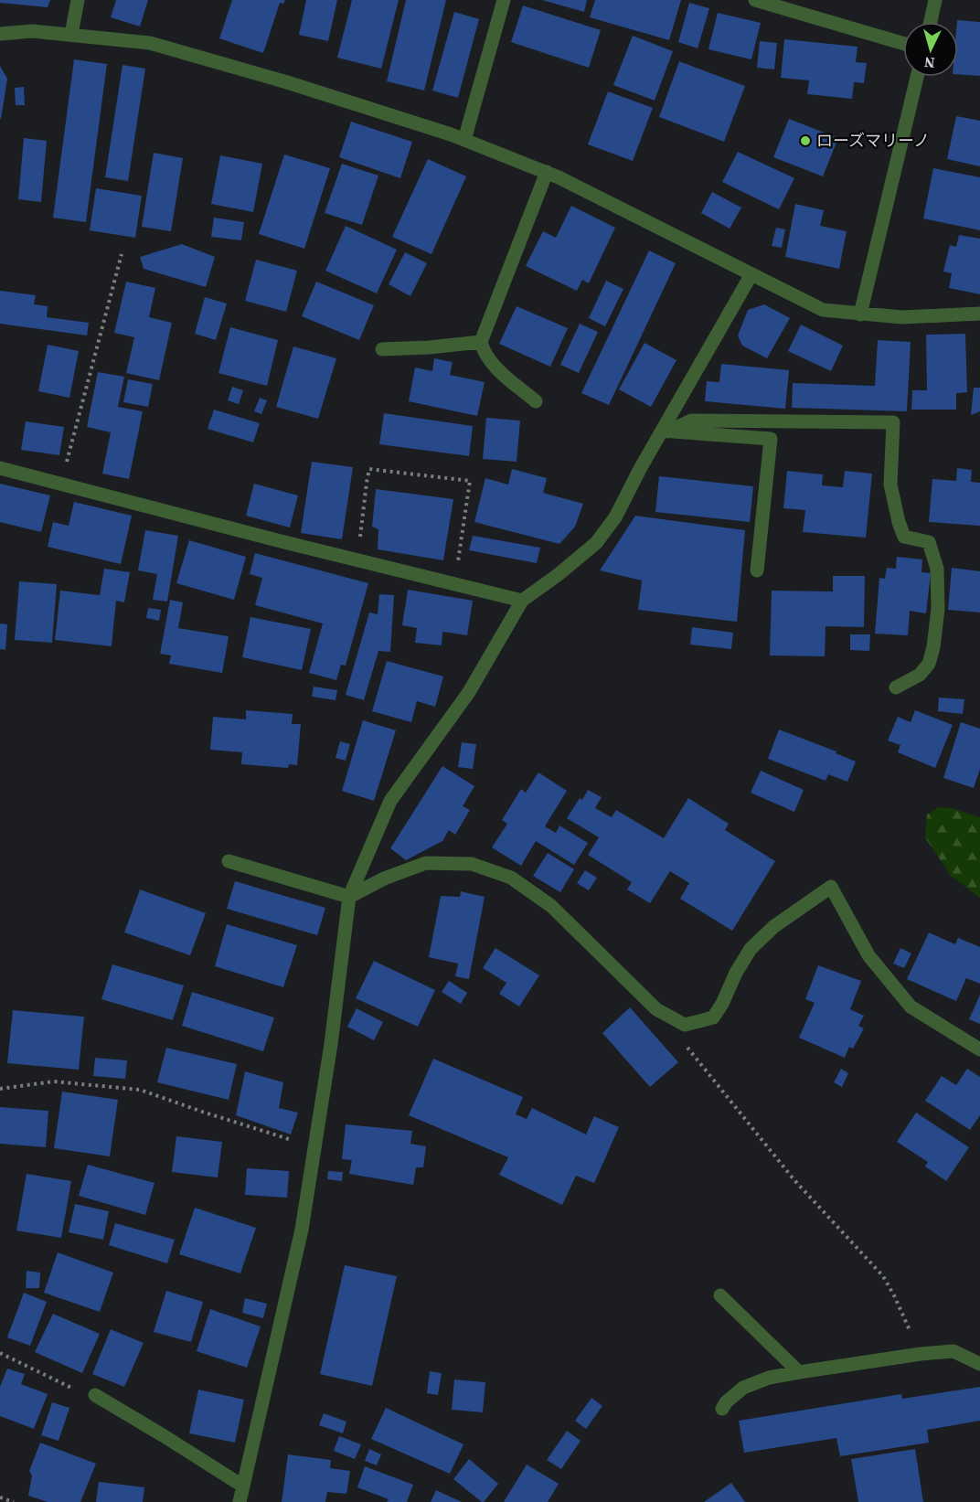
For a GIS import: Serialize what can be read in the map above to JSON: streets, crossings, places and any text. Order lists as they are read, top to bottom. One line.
{"places":["ローズマリーノ"],"north":"bottom"}
